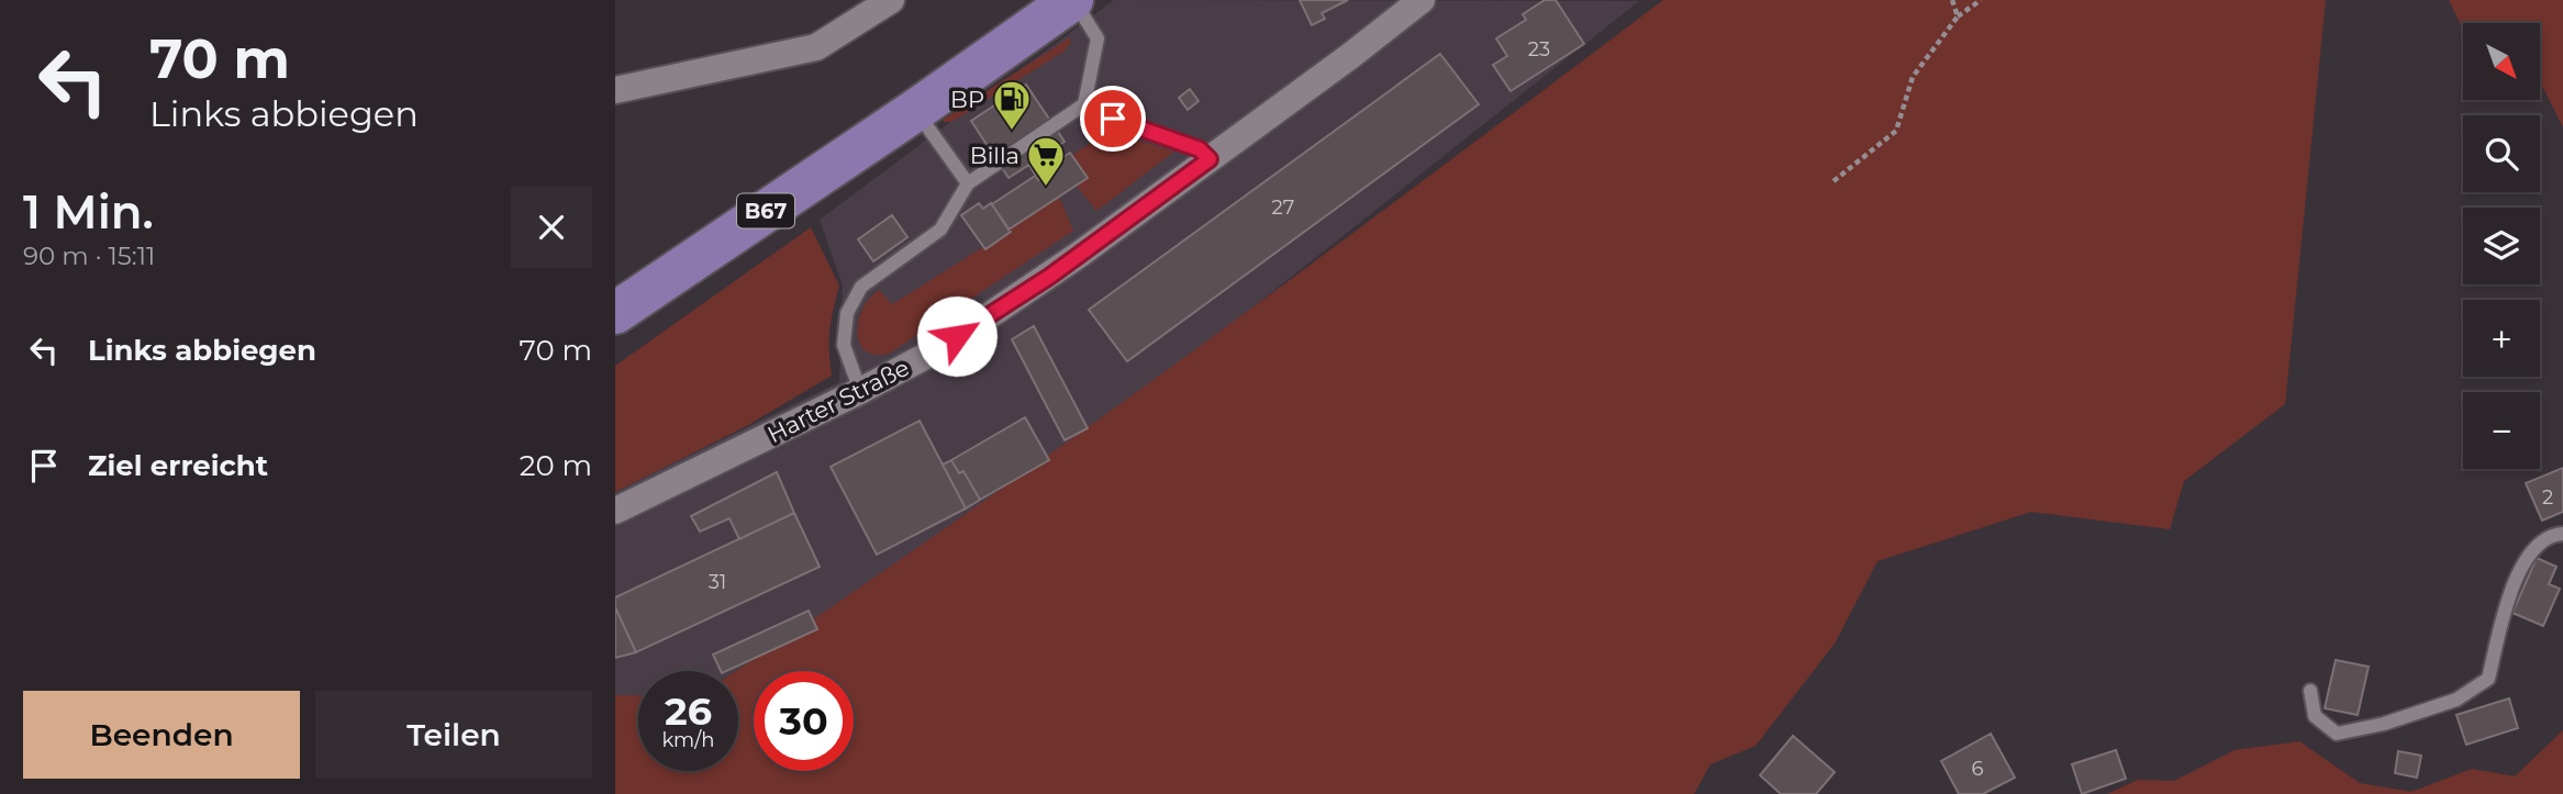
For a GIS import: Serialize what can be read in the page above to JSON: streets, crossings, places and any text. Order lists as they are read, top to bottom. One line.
{"streets":{"main road":["B67"],"street":["Harter Straße"]},"places":{"fuel station":["BP"],"supermarket":["Billa"]},"house_numbers":["23","27","2","31","6"],"north":"bottom right","page":{"turn":["70 m","Links abbiegen"],"map_buttons":["+","−"],"heading":["1 Min.","90 m · 15:11"],"list":[{"name":"Links abbiegen","value":"70 m"},{"name":"Ziel erreicht","value":"20 m"}],"speed":"26 km/h","limit":"30","buttons":["Beenden","Teilen"]}}
